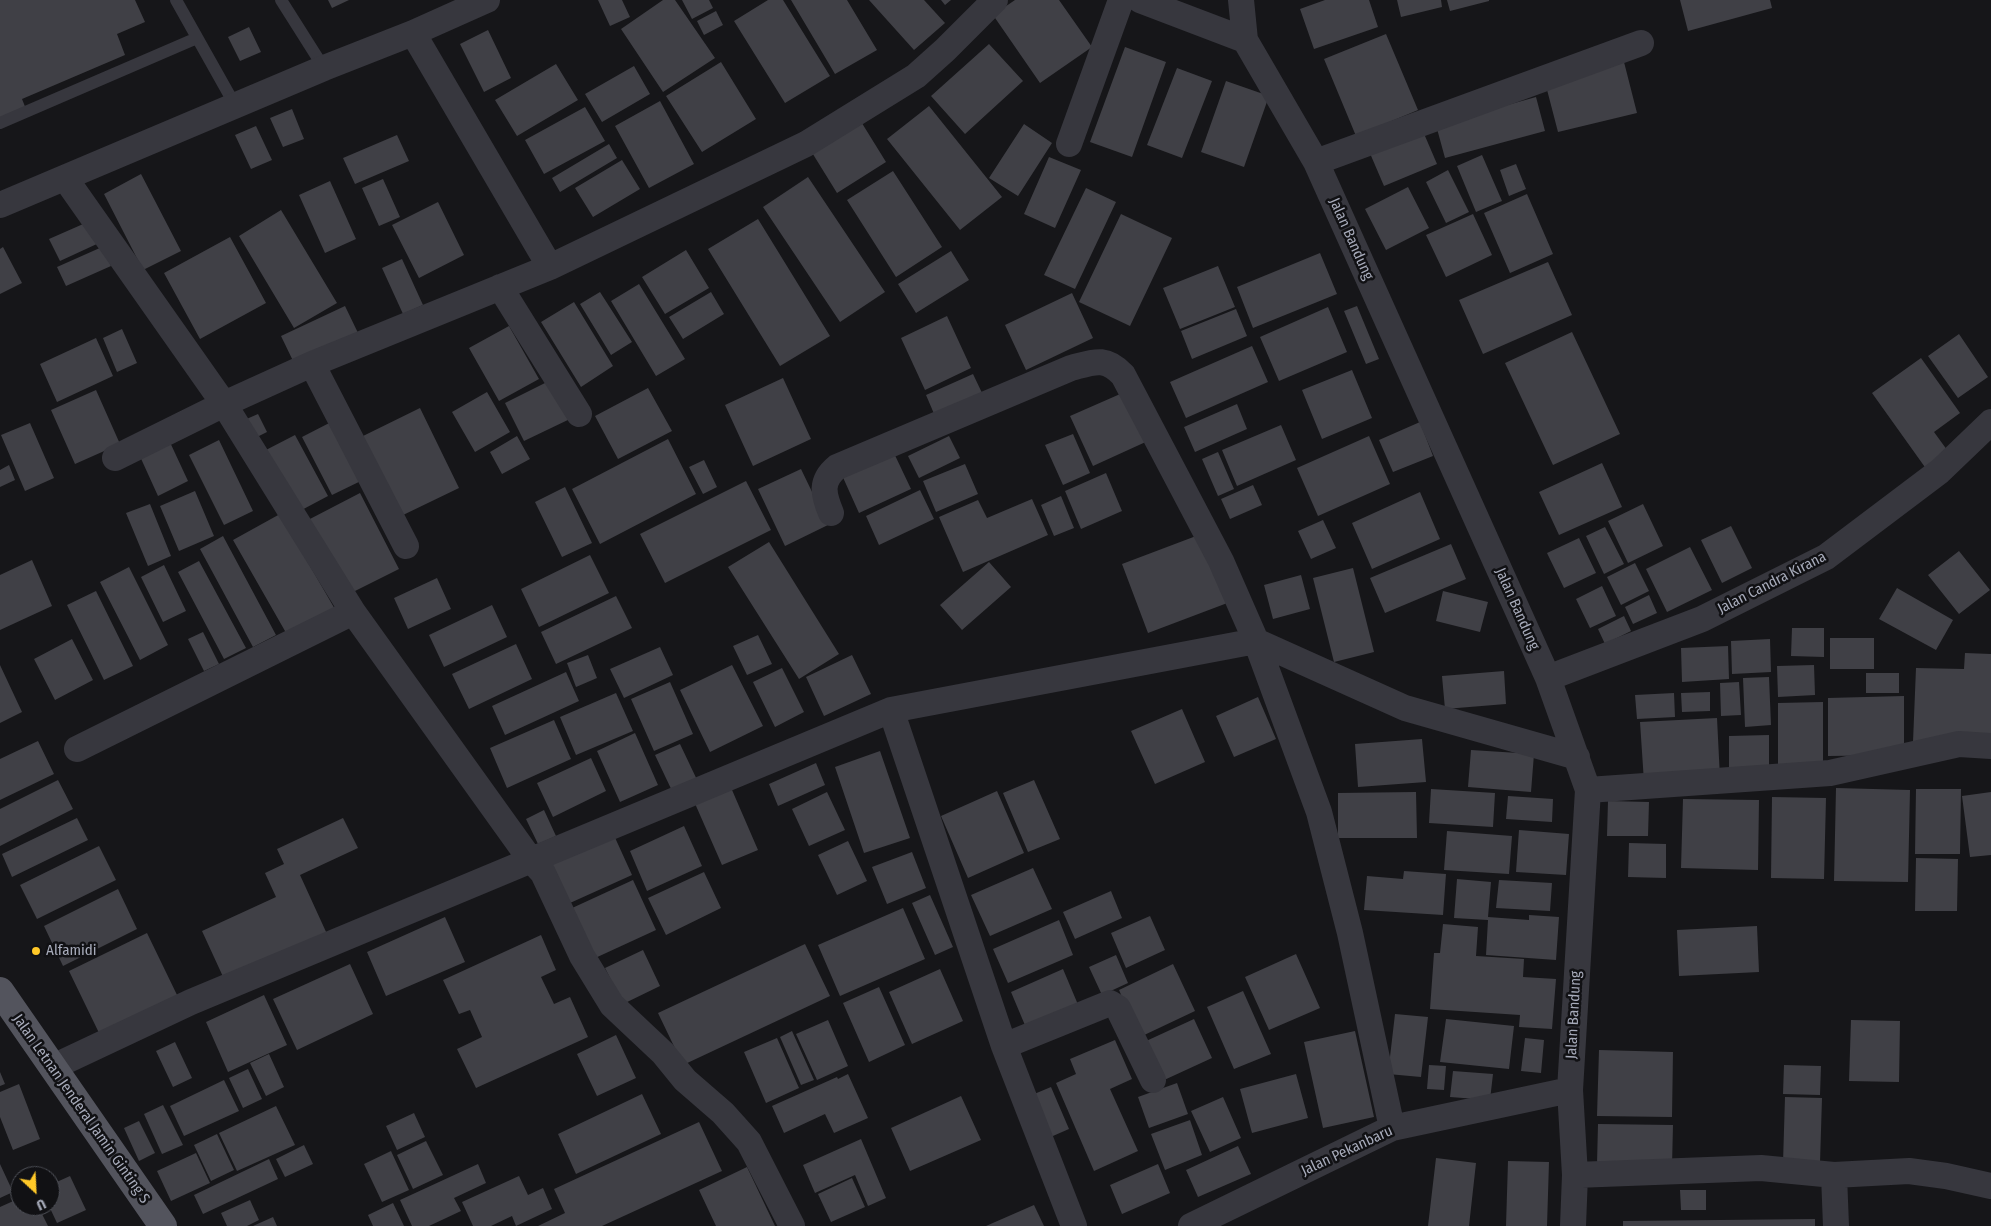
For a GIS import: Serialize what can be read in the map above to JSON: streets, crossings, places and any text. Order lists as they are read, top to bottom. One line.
{"streets":{"main road":["Jalan Letnan Jenderal Jamin Ginting S"],"street":["Jalan Bandung","Jalan Candra Kirana","Jalan Pekanbaru"]},"crossings":[["Jalan Bandung","Jalan Candra Kirana"],["Jalan Bandung","Jalan Pekanbaru"]],"places":["Alfamidi"],"north":"bottom right"}
